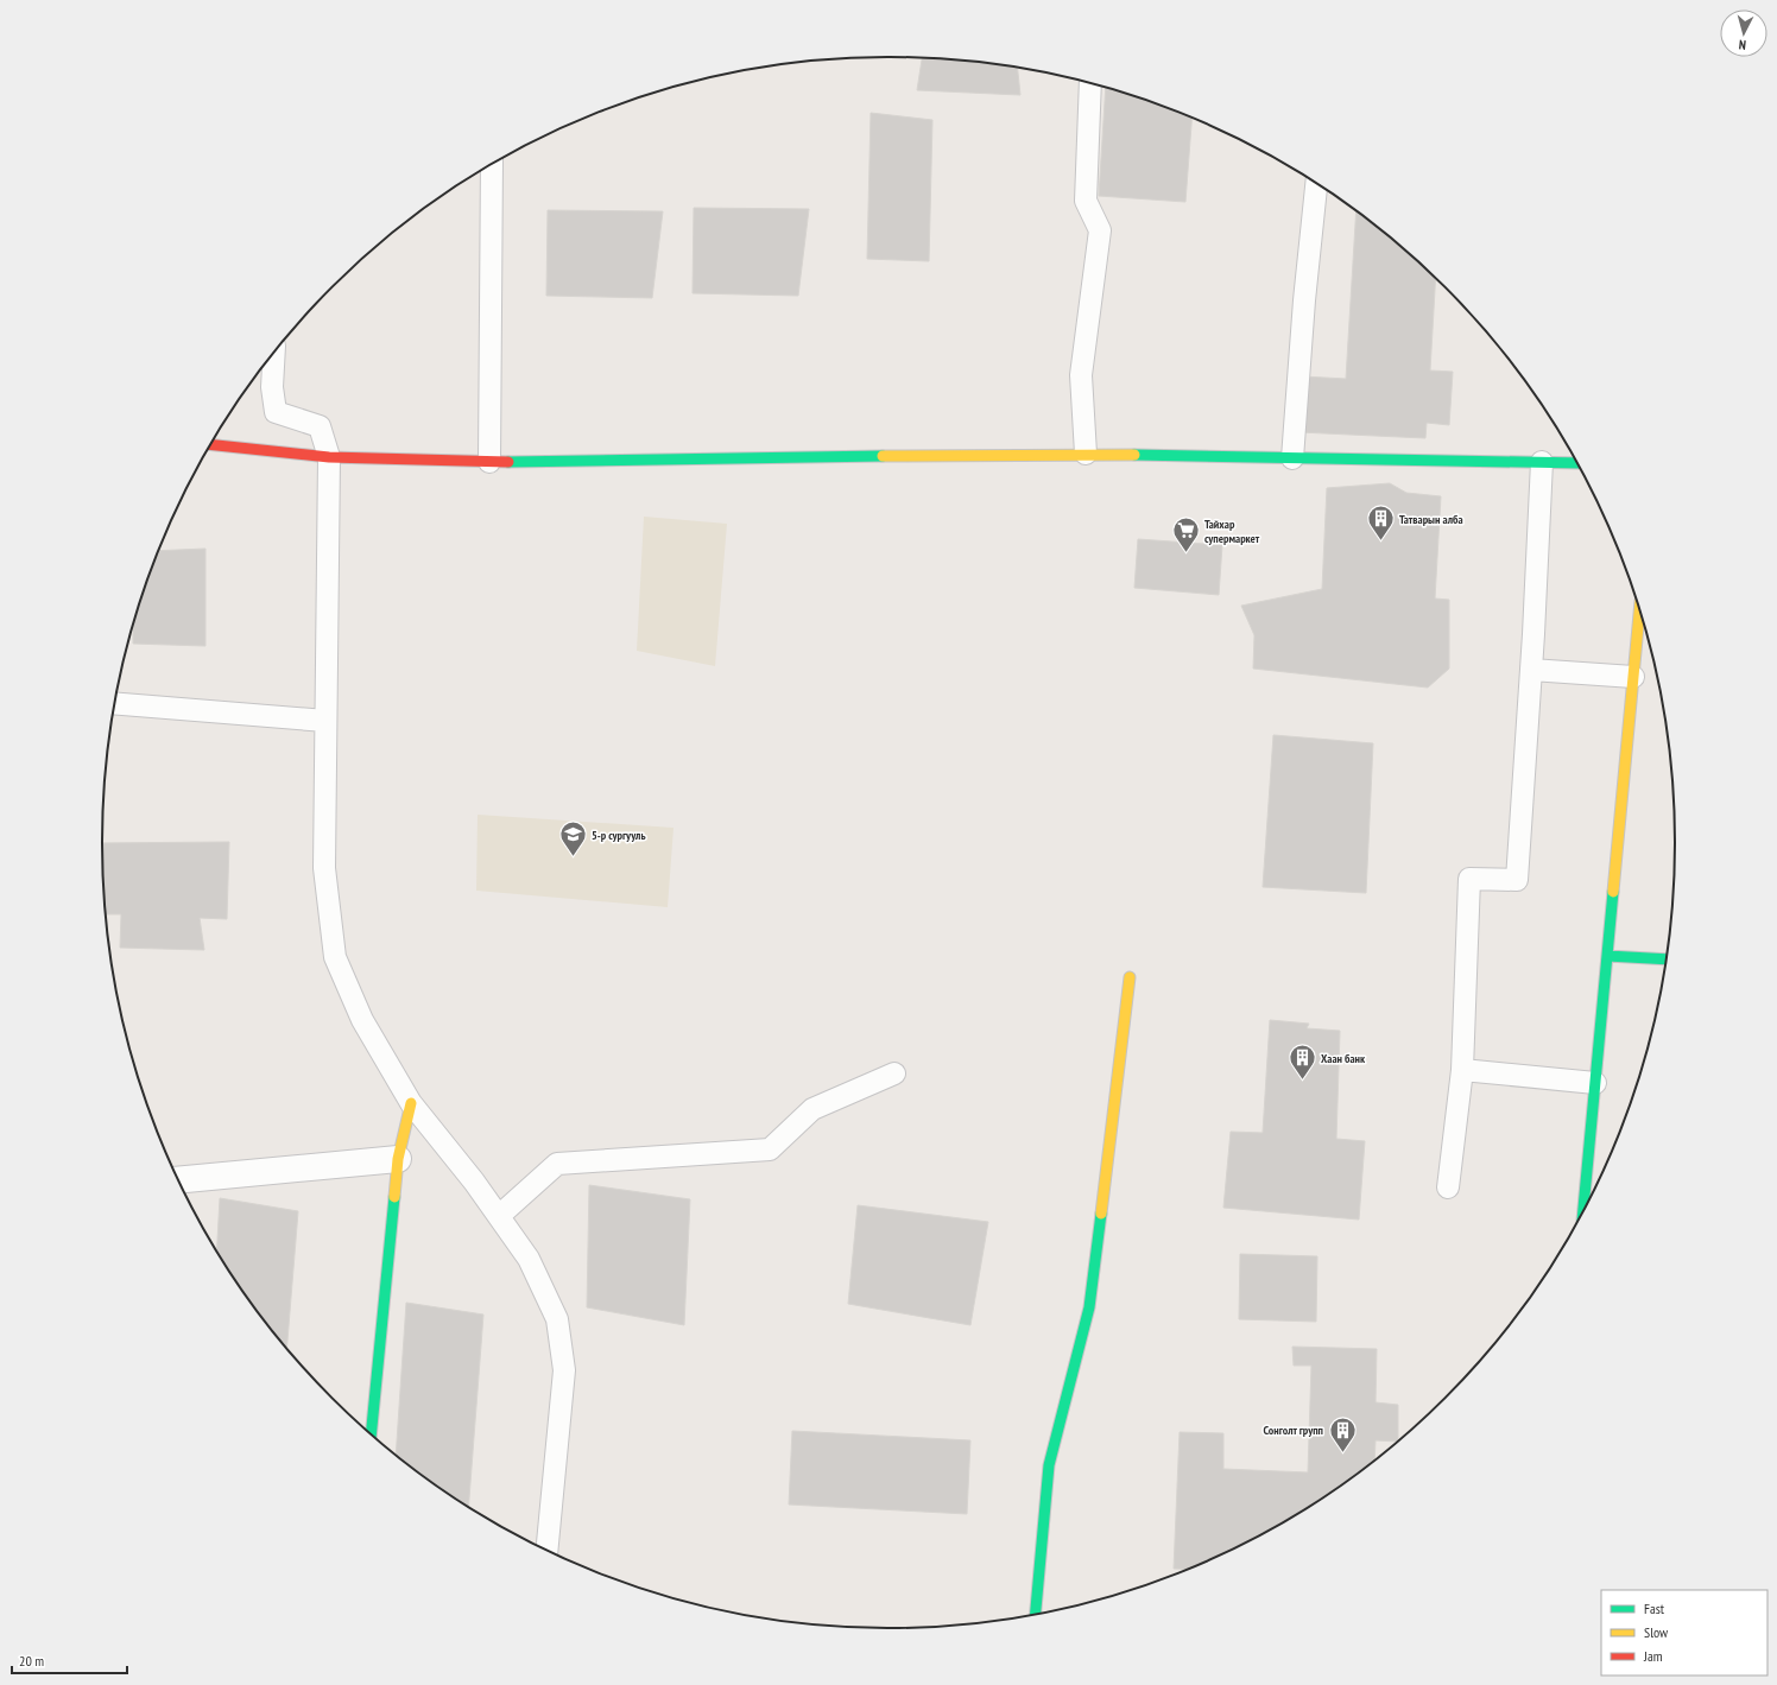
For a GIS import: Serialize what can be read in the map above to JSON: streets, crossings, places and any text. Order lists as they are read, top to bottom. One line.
{"places":{"building":["Татварын алба","Хаан банк","Сонголт групп"],"supermarket":["Тайхар супермаркет"],"school or university":["5-р сургууль"]},"legend":["Fast","Slow","Jam"],"scale_bar":"20 m","north":"bottom"}
